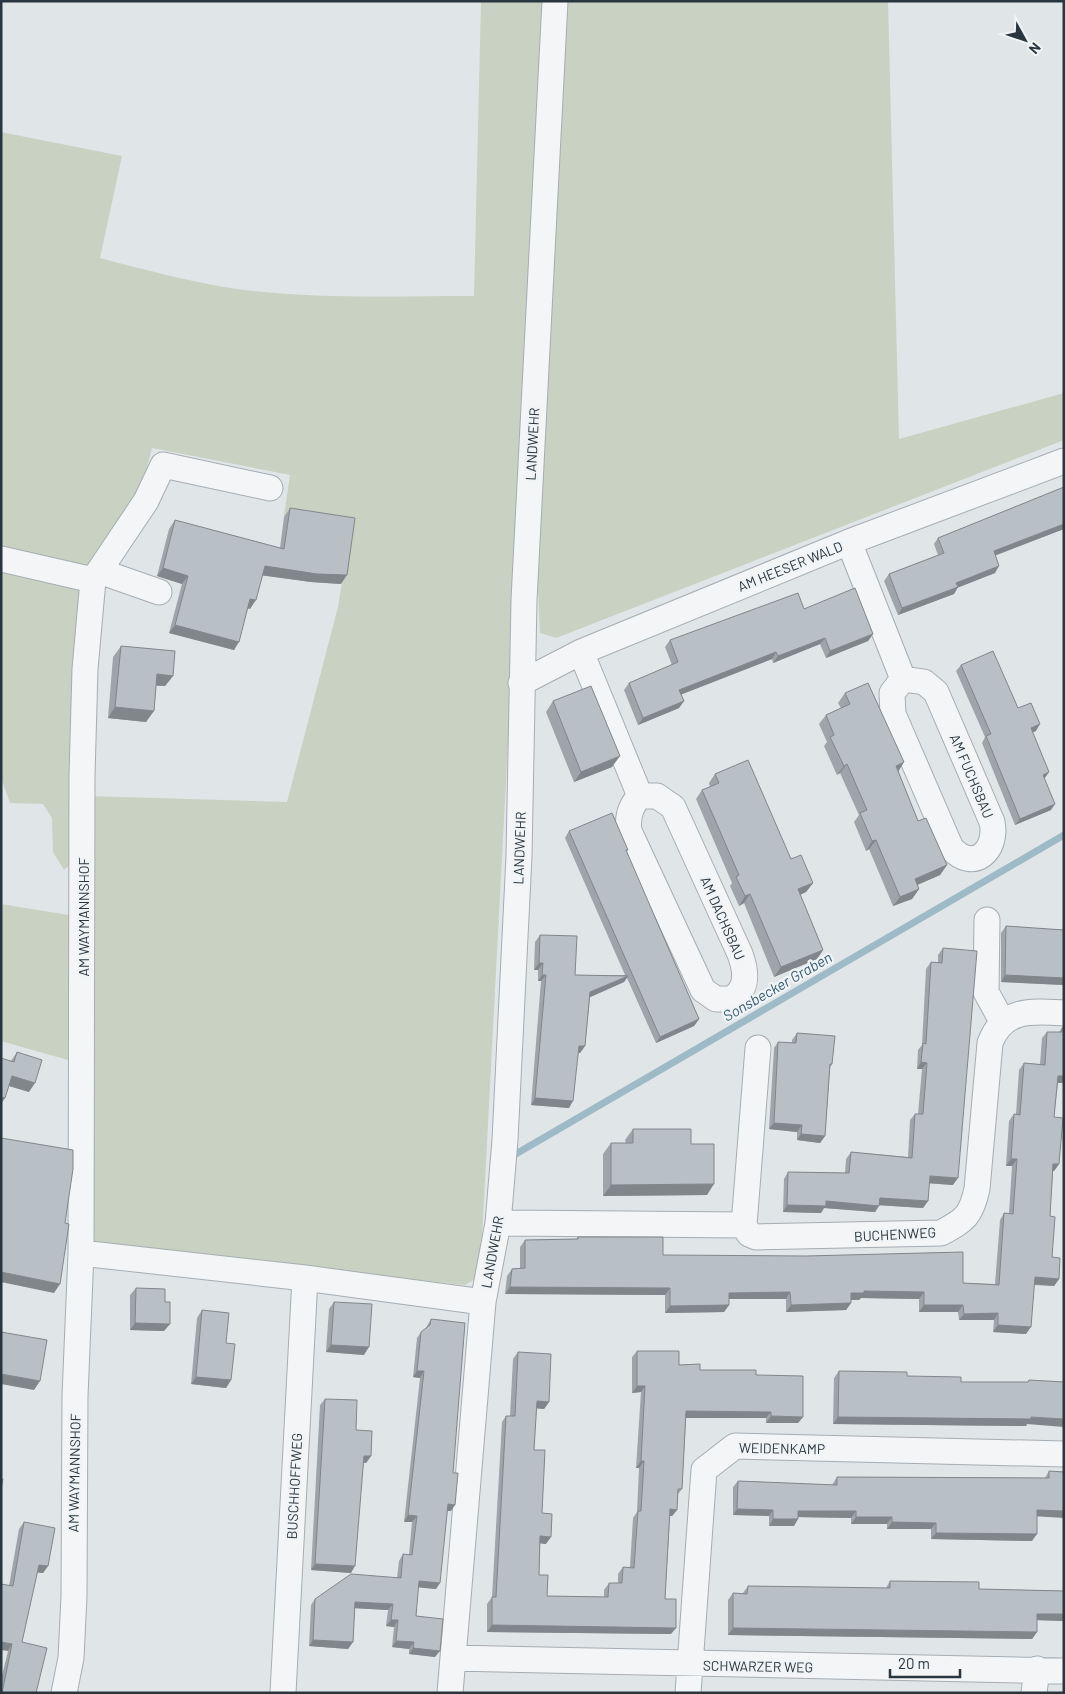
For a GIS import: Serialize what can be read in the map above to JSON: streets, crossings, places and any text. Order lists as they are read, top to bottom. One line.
{"streets":{"street":["LANDWEHR","AM HEESER WALD","AM FUCHSBAU","AM WAYMANNSHOF","AM DACHSBAU","BUCHENWEG","WEIDENKAMP","BUSCHHOFFWEG","SCHWARZER WEG"]},"crossings":[["LANDWEHR","AM HEESER WALD"],["LANDWEHR","SCHWARZER WEG"],["WEIDENKAMP","SCHWARZER WEG"]],"water":["Sonsbecker Graben"],"scale_bar":"20 m","north":"bottom right"}
